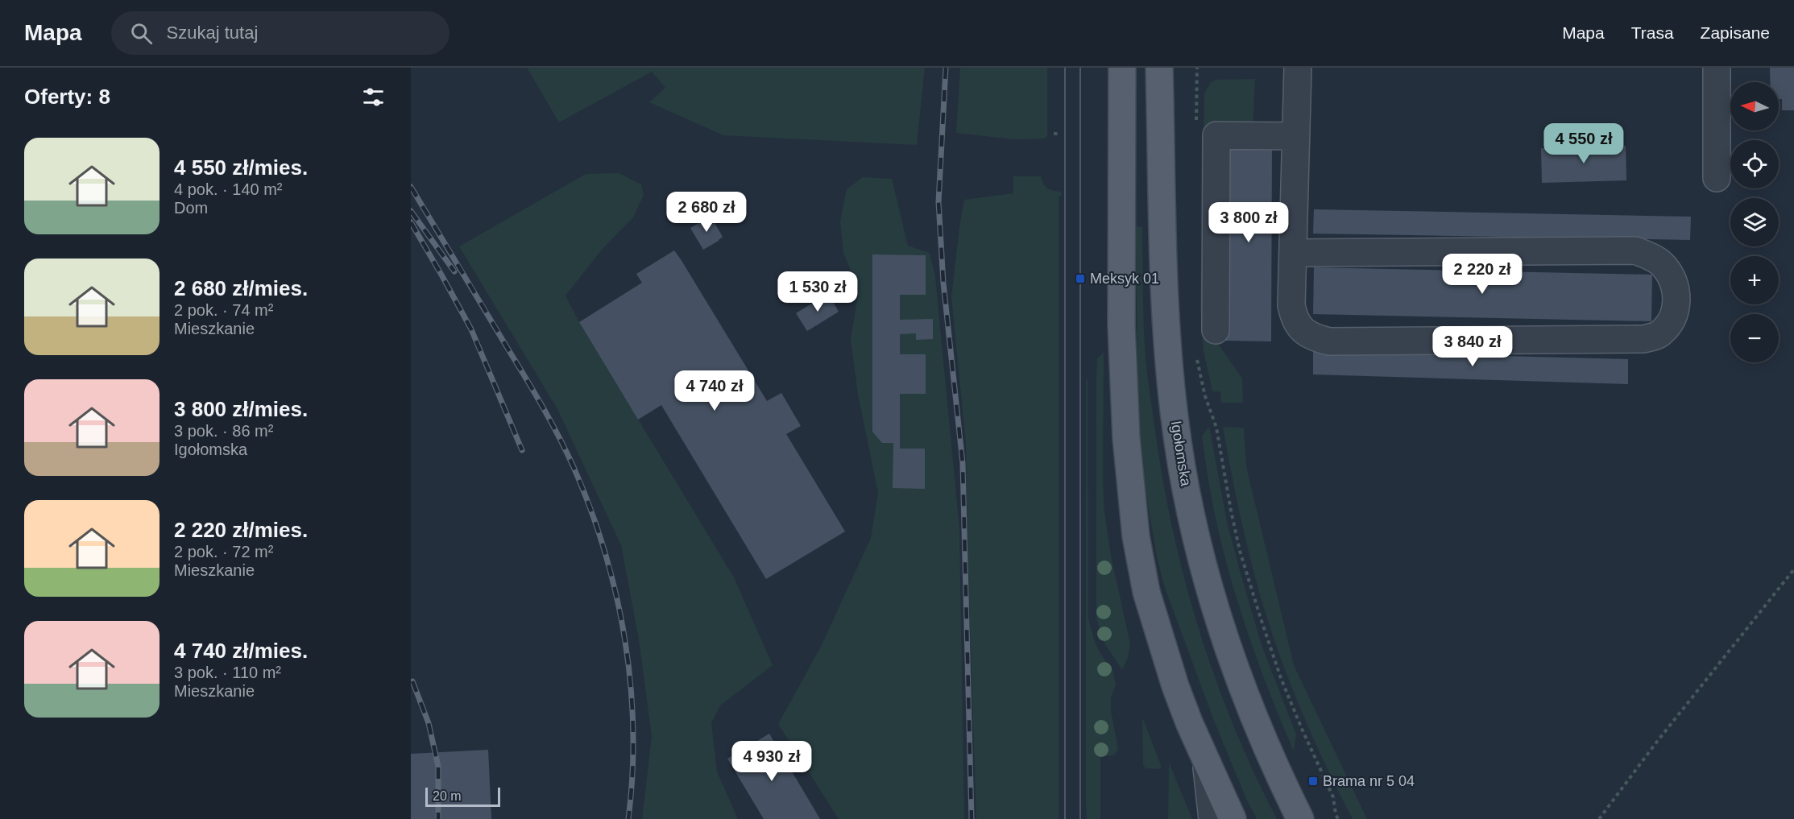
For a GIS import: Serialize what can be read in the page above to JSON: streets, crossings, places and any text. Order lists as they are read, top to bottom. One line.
{"streets":{"main road":["Igołomska"]},"places":{"transit":["Meksyk 01","Brama nr 5 04"]},"scale_bar":"20 m","north":"left","page":{"header":"Mapa","search":"Szukaj tutaj","nav":["Mapa","Trasa","Zapisane"],"heading":"Oferty: 8","map_buttons":["+","−"],"price":["4 550 zł","2 680 zł","3 800 zł","2 220 zł","1 530 zł","3 840 zł","4 740 zł","4 930 zł"],"list":[{"name":"4 550 zł/mies.","note":"4 pok. · 140 m² · Dom"},{"name":"2 680 zł/mies.","note":"2 pok. · 74 m² · Mieszkanie"},{"name":"3 800 zł/mies.","note":"3 pok. · 86 m² · Igołomska"},{"name":"2 220 zł/mies.","note":"2 pok. · 72 m² · Mieszkanie"},{"name":"4 740 zł/mies.","note":"3 pok. · 110 m² · Mieszkanie"}],"scale":"20 m"}}
